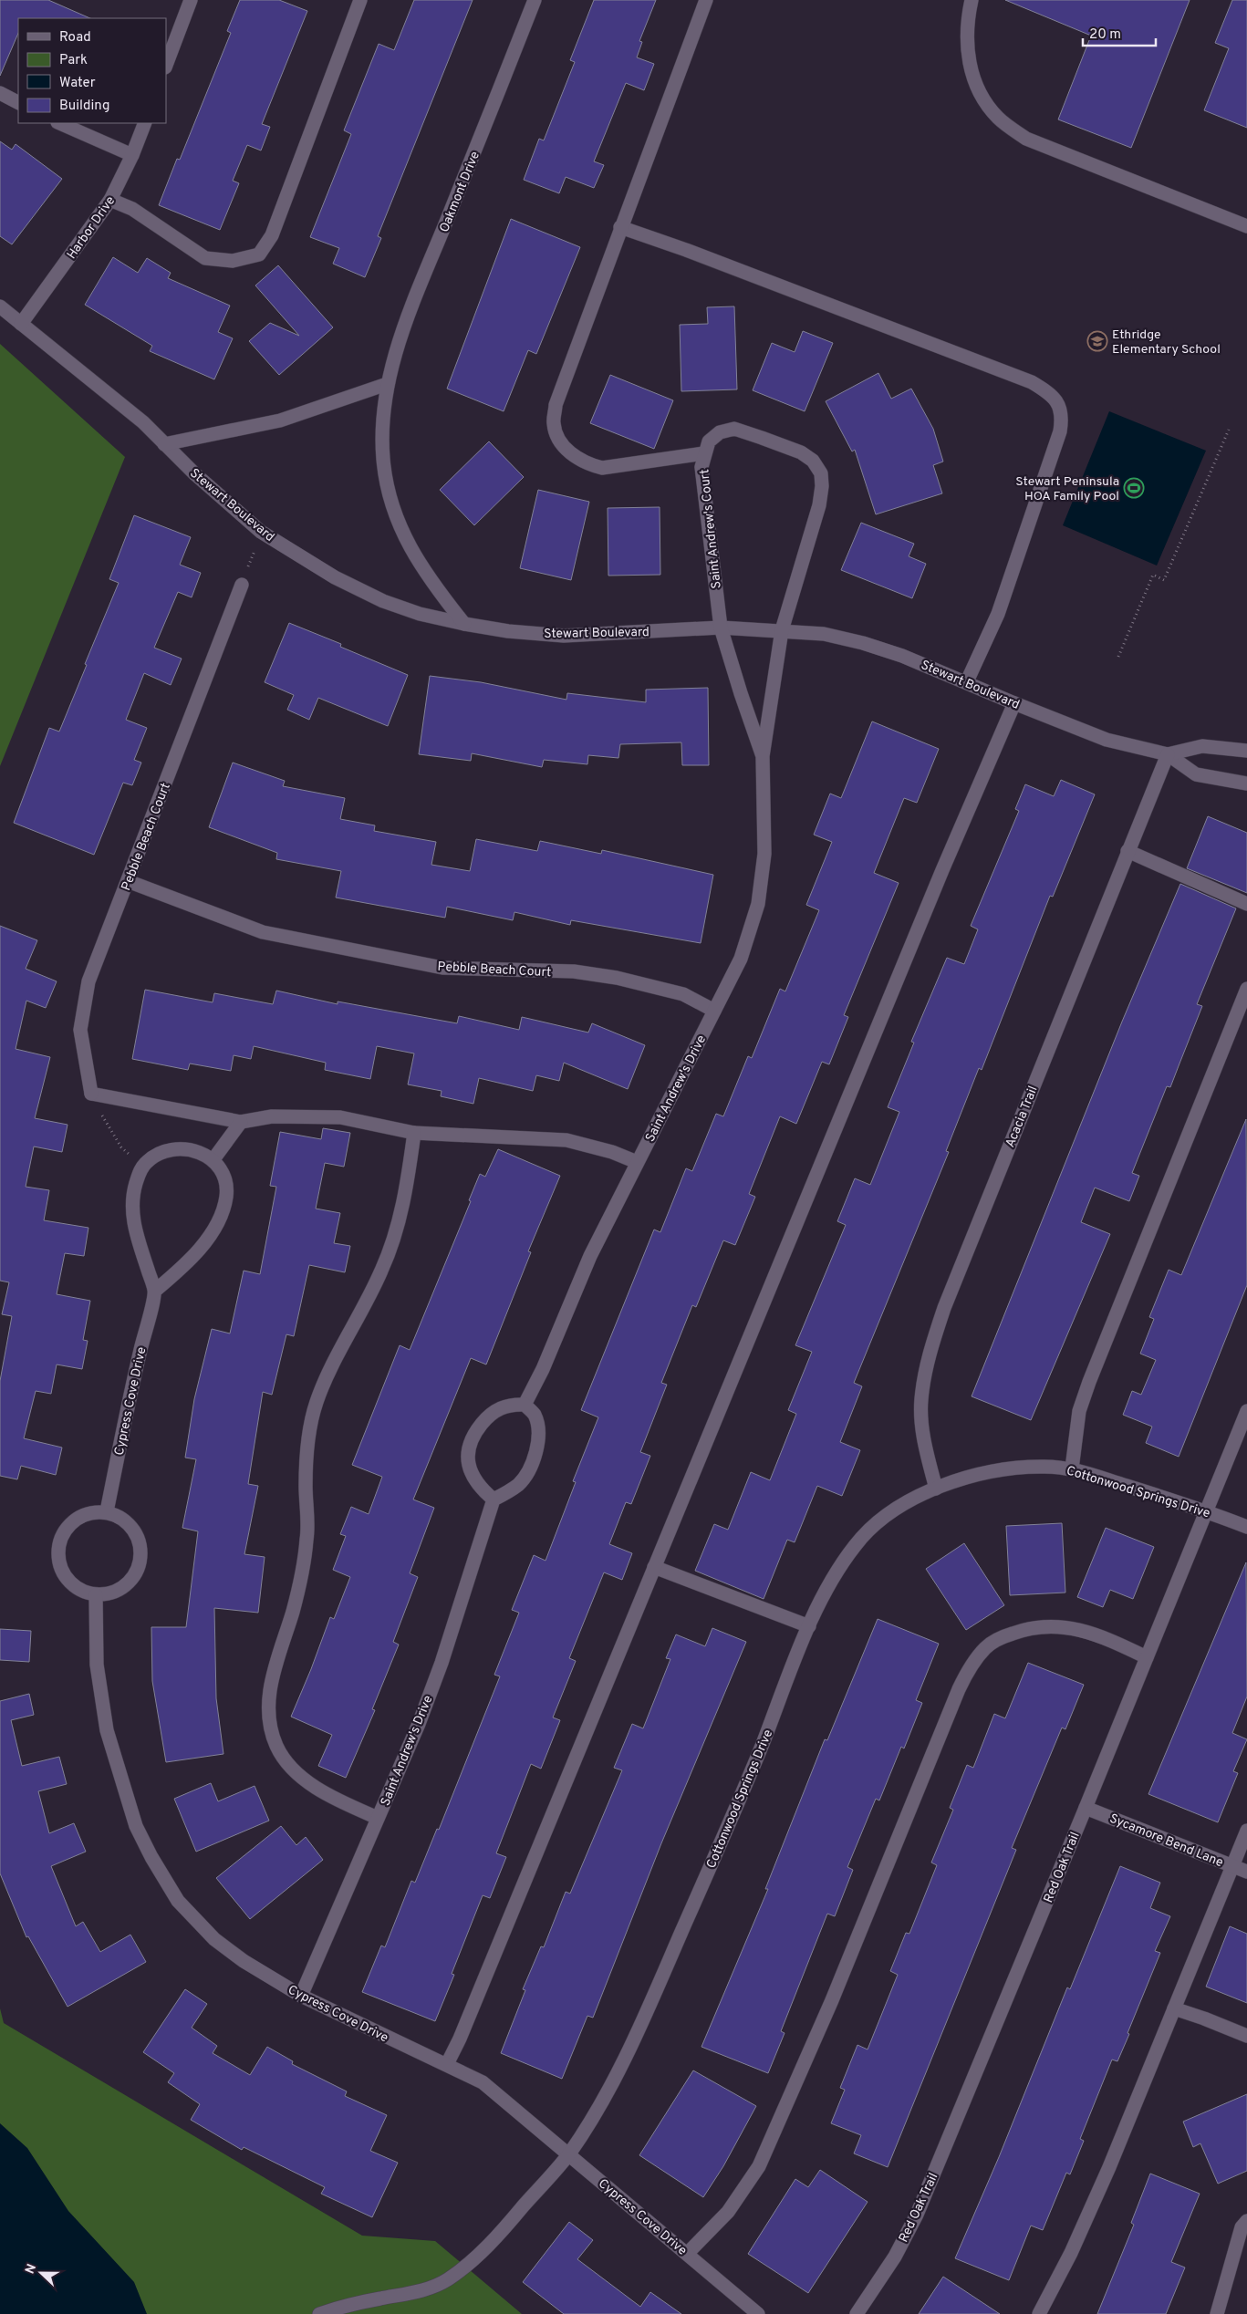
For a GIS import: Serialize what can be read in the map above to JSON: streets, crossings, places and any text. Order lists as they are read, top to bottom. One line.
{"streets":{"street":["Oakmont Drive","Harbor Drive","Stewart Boulevard","Saint Andrew's Court","Pebble Beach Court","Saint Andrew's Drive","Acacia Trail","Cypress Cove Drive","Cottonwood Springs Drive","Sycamore Bend Lane","Red Oak Trail"]},"crossings":[["Oakmont Drive","Stewart Boulevard"],["Harbor Drive","Stewart Boulevard"],["Stewart Boulevard","Saint Andrew's Court"],["Stewart Boulevard","Acacia Trail"],["Saint Andrew's Court","Saint Andrew's Drive"],["Pebble Beach Court","Saint Andrew's Drive"],["Saint Andrew's Drive","Cypress Cove Drive"],["Acacia Trail","Cottonwood Springs Drive"],["Cypress Cove Drive","Cottonwood Springs Drive"],["Cottonwood Springs Drive","Red Oak Trail"],["Sycamore Bend Lane","Red Oak Trail"]],"places":{"school or university":["Ethridge Elementary School"],"sports":["Stewart Peninsula HOA Family Pool"]},"legend":["Road","Park","Water","Building"],"scale_bar":"20 m","north":"left"}
